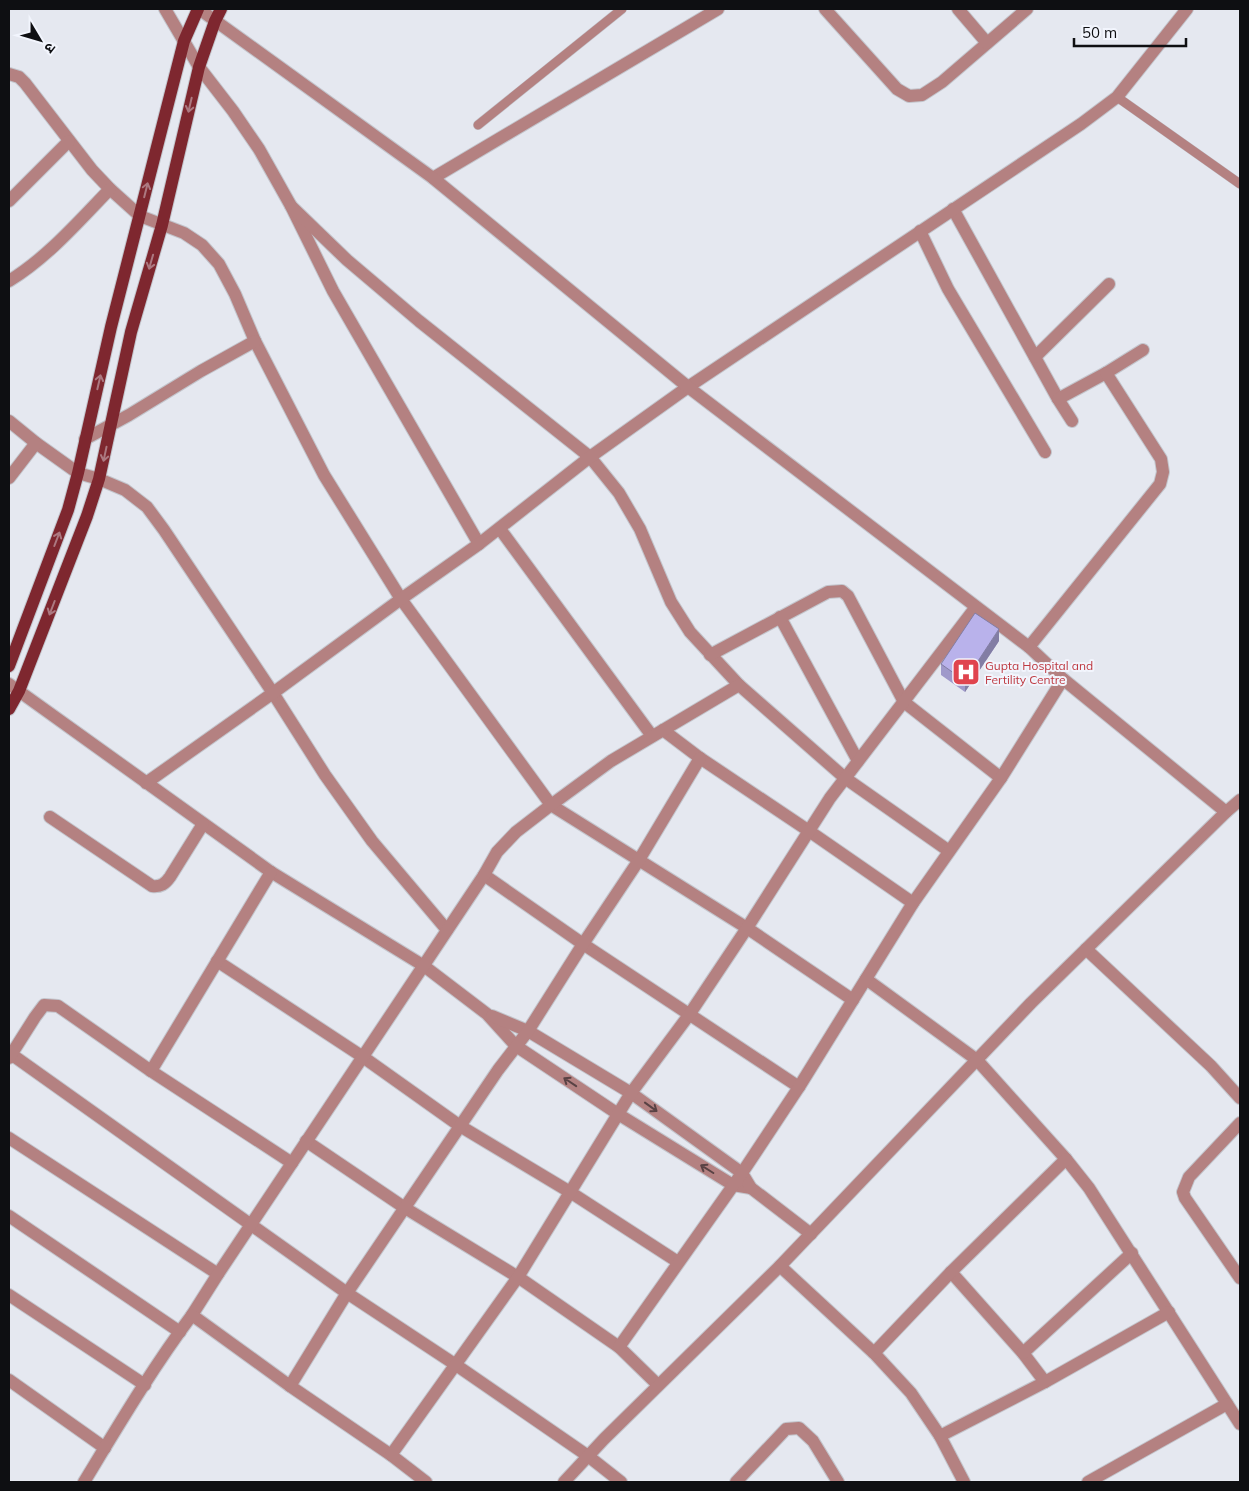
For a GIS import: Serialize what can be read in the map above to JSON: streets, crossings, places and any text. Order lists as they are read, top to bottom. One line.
{"places":{"hospital":["Gupta Hospital and Fertility Centre"]},"scale_bar":"50 m","north":"bottom right"}
